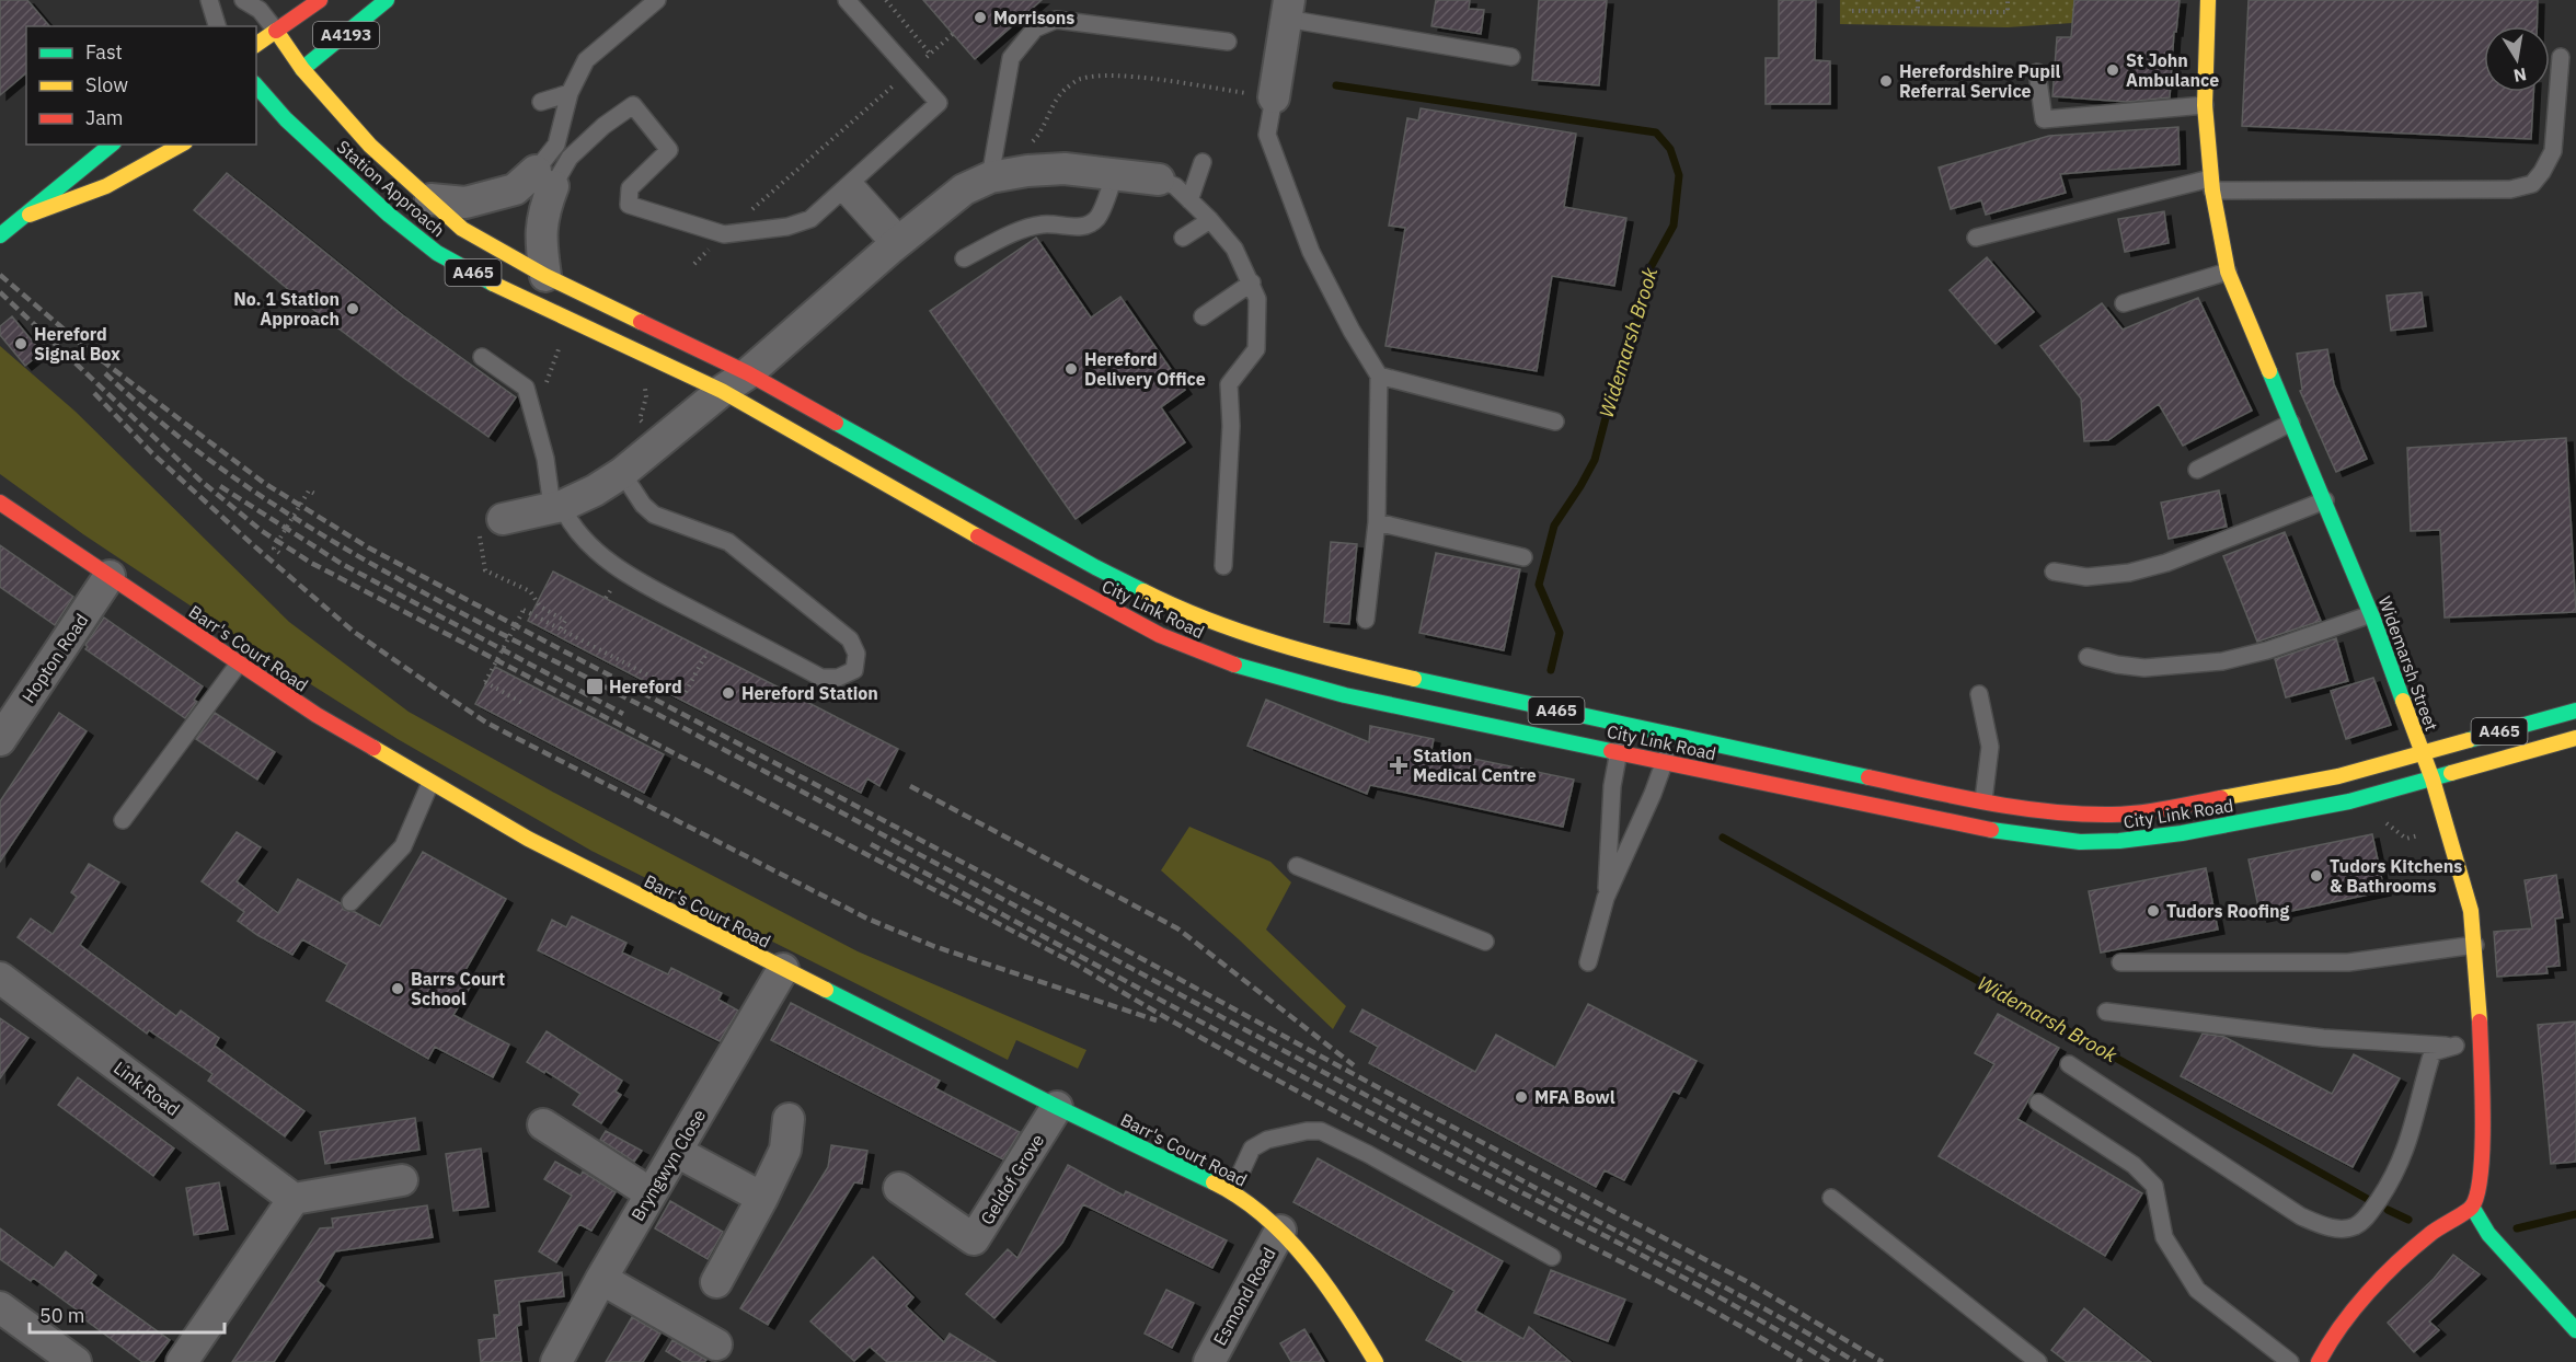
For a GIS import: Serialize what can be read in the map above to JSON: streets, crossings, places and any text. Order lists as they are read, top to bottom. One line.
{"streets":{"main road":["A4193","Station Approach","A465","City Link Road","Barr's Court Road","Widemarsh Street"],"street":["Hopton Road","Link Road","Bryngwyn Close","Geldof Grove","Esmond Road"]},"crossings":[["A4193","Station Approach"],["Station Approach","City Link Road"],["City Link Road","Widemarsh Street"],["Barr's Court Road","Hopton Road"],["Barr's Court Road","Bryngwyn Close"],["Barr's Court Road","Geldof Grove"],["Barr's Court Road","Esmond Road"]],"water":["Widemarsh Brook"],"places":{"other":["Morrisons","St John Ambulance","Herefordshire Pupil Referral Service","No. 1 Station Approach","Hereford Signal Box","Hereford Delivery Office","Hereford Station","Tudors Kitchens & Bathrooms","Tudors Roofing","Barrs Court School","MFA Bowl"],"transit":["Hereford"],"health":["Station Medical Centre"]},"legend":["Fast","Slow","Jam"],"scale_bar":"50 m","north":"bottom"}
